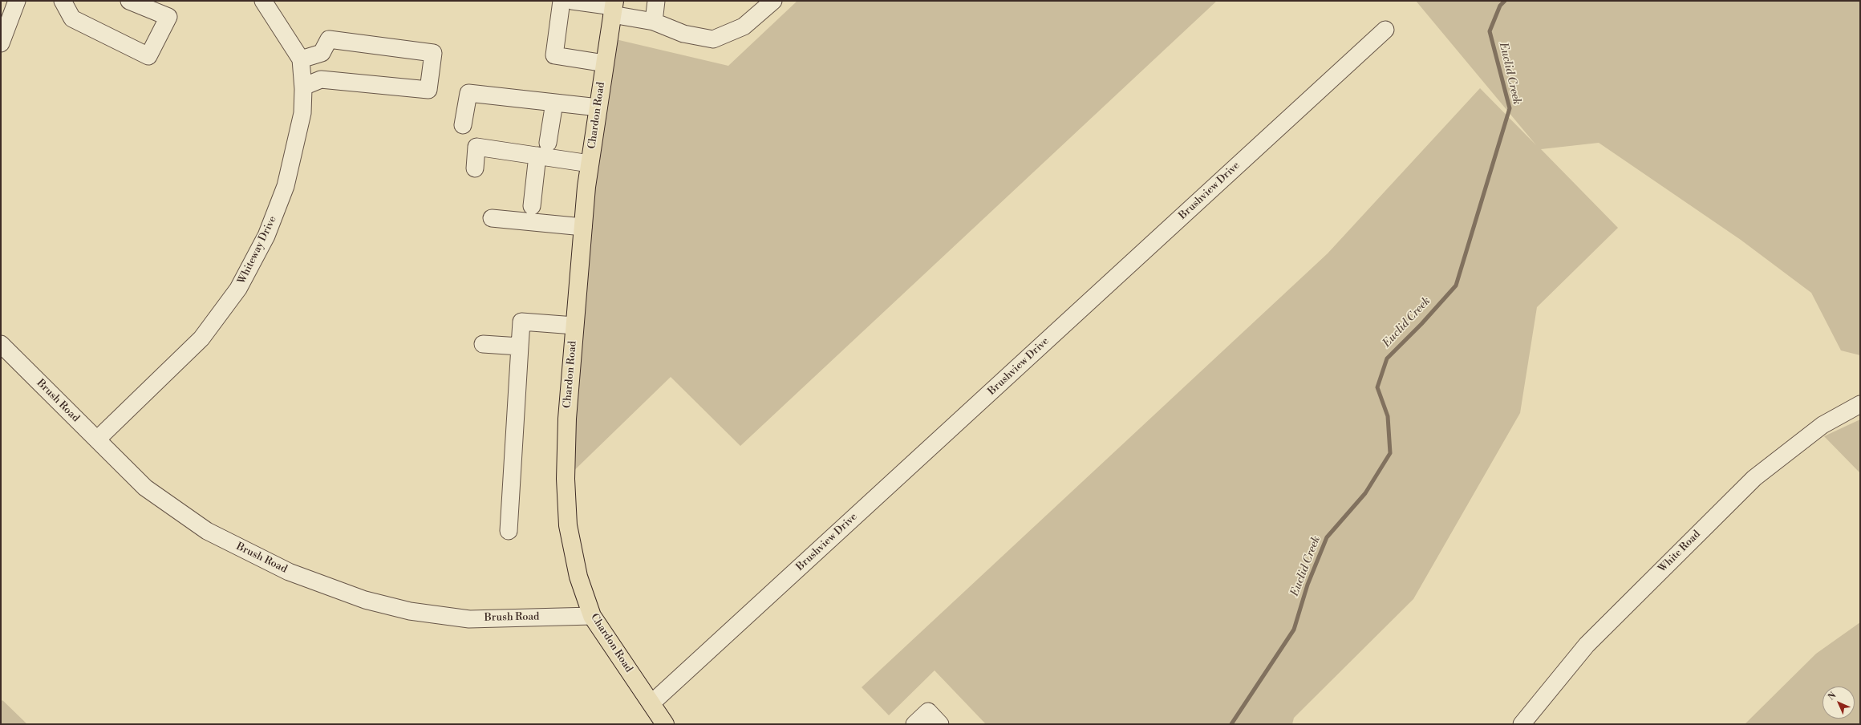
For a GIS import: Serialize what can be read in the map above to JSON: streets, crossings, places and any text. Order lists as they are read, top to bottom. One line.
{"streets":{"main road":["Chardon Road"],"street":["Brushview Drive","Whiteway Drive","Brush Road","White Road"]},"crossings":[["Chardon Road","Brushview Drive"],["Chardon Road","Brush Road"],["Whiteway Drive","Brush Road"]],"water":["Euclid Creek"],"north":"top left"}
